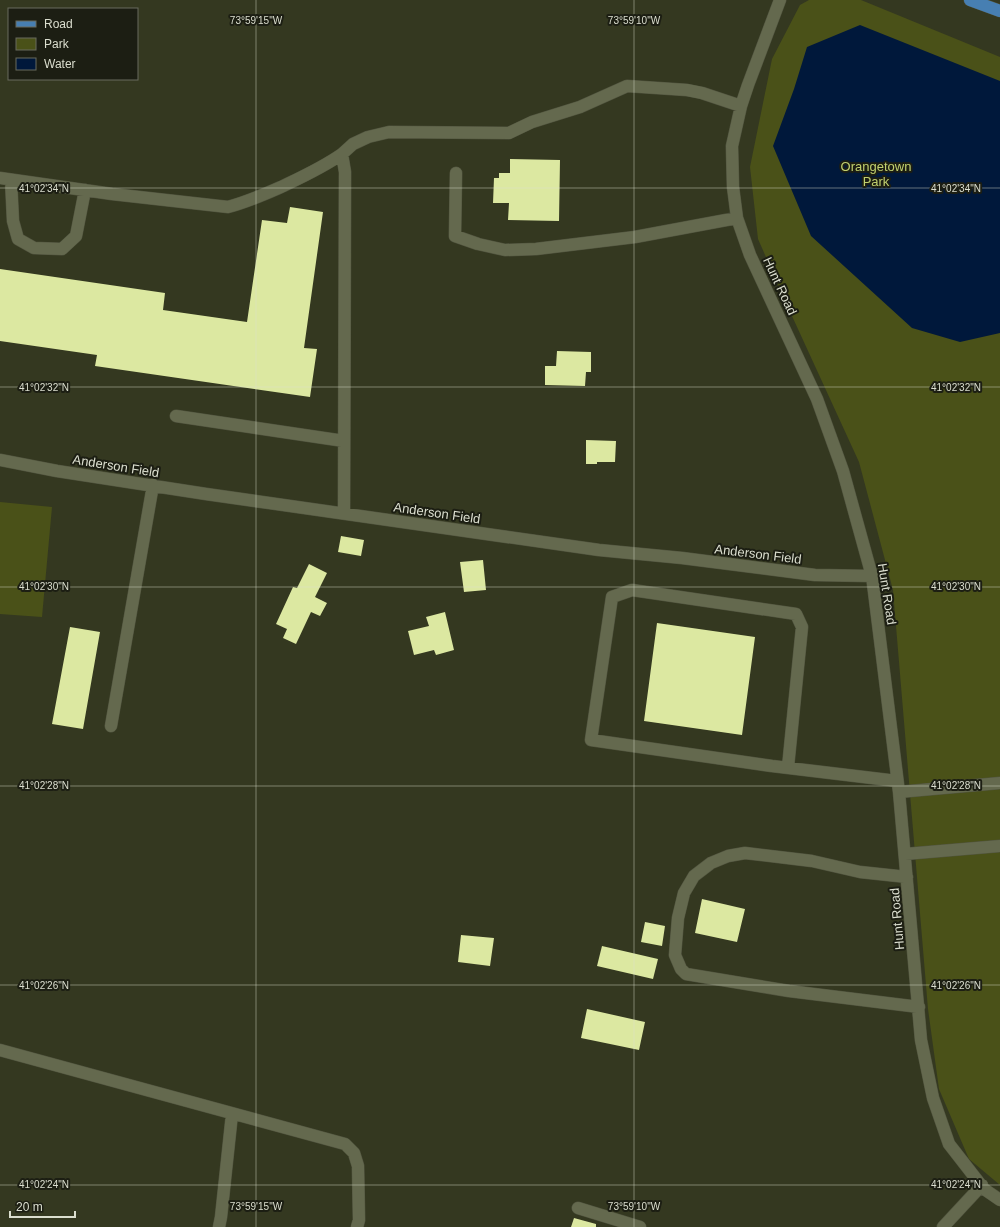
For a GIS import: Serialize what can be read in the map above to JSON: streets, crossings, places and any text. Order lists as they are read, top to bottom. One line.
{"streets":{"street":["Hunt Road","Anderson Field"]},"crossings":[["Hunt Road","Anderson Field"]],"parks":["Orangetown Park"],"legend":["Road","Park","Water"],"scale_bar":"20 m","coordinates":["73°59'15\"W","73°59'10\"W","41°02'34\"N","41°02'32\"N","41°02'30\"N","41°02'28\"N","41°02'26\"N","41°02'24\"N"]}
